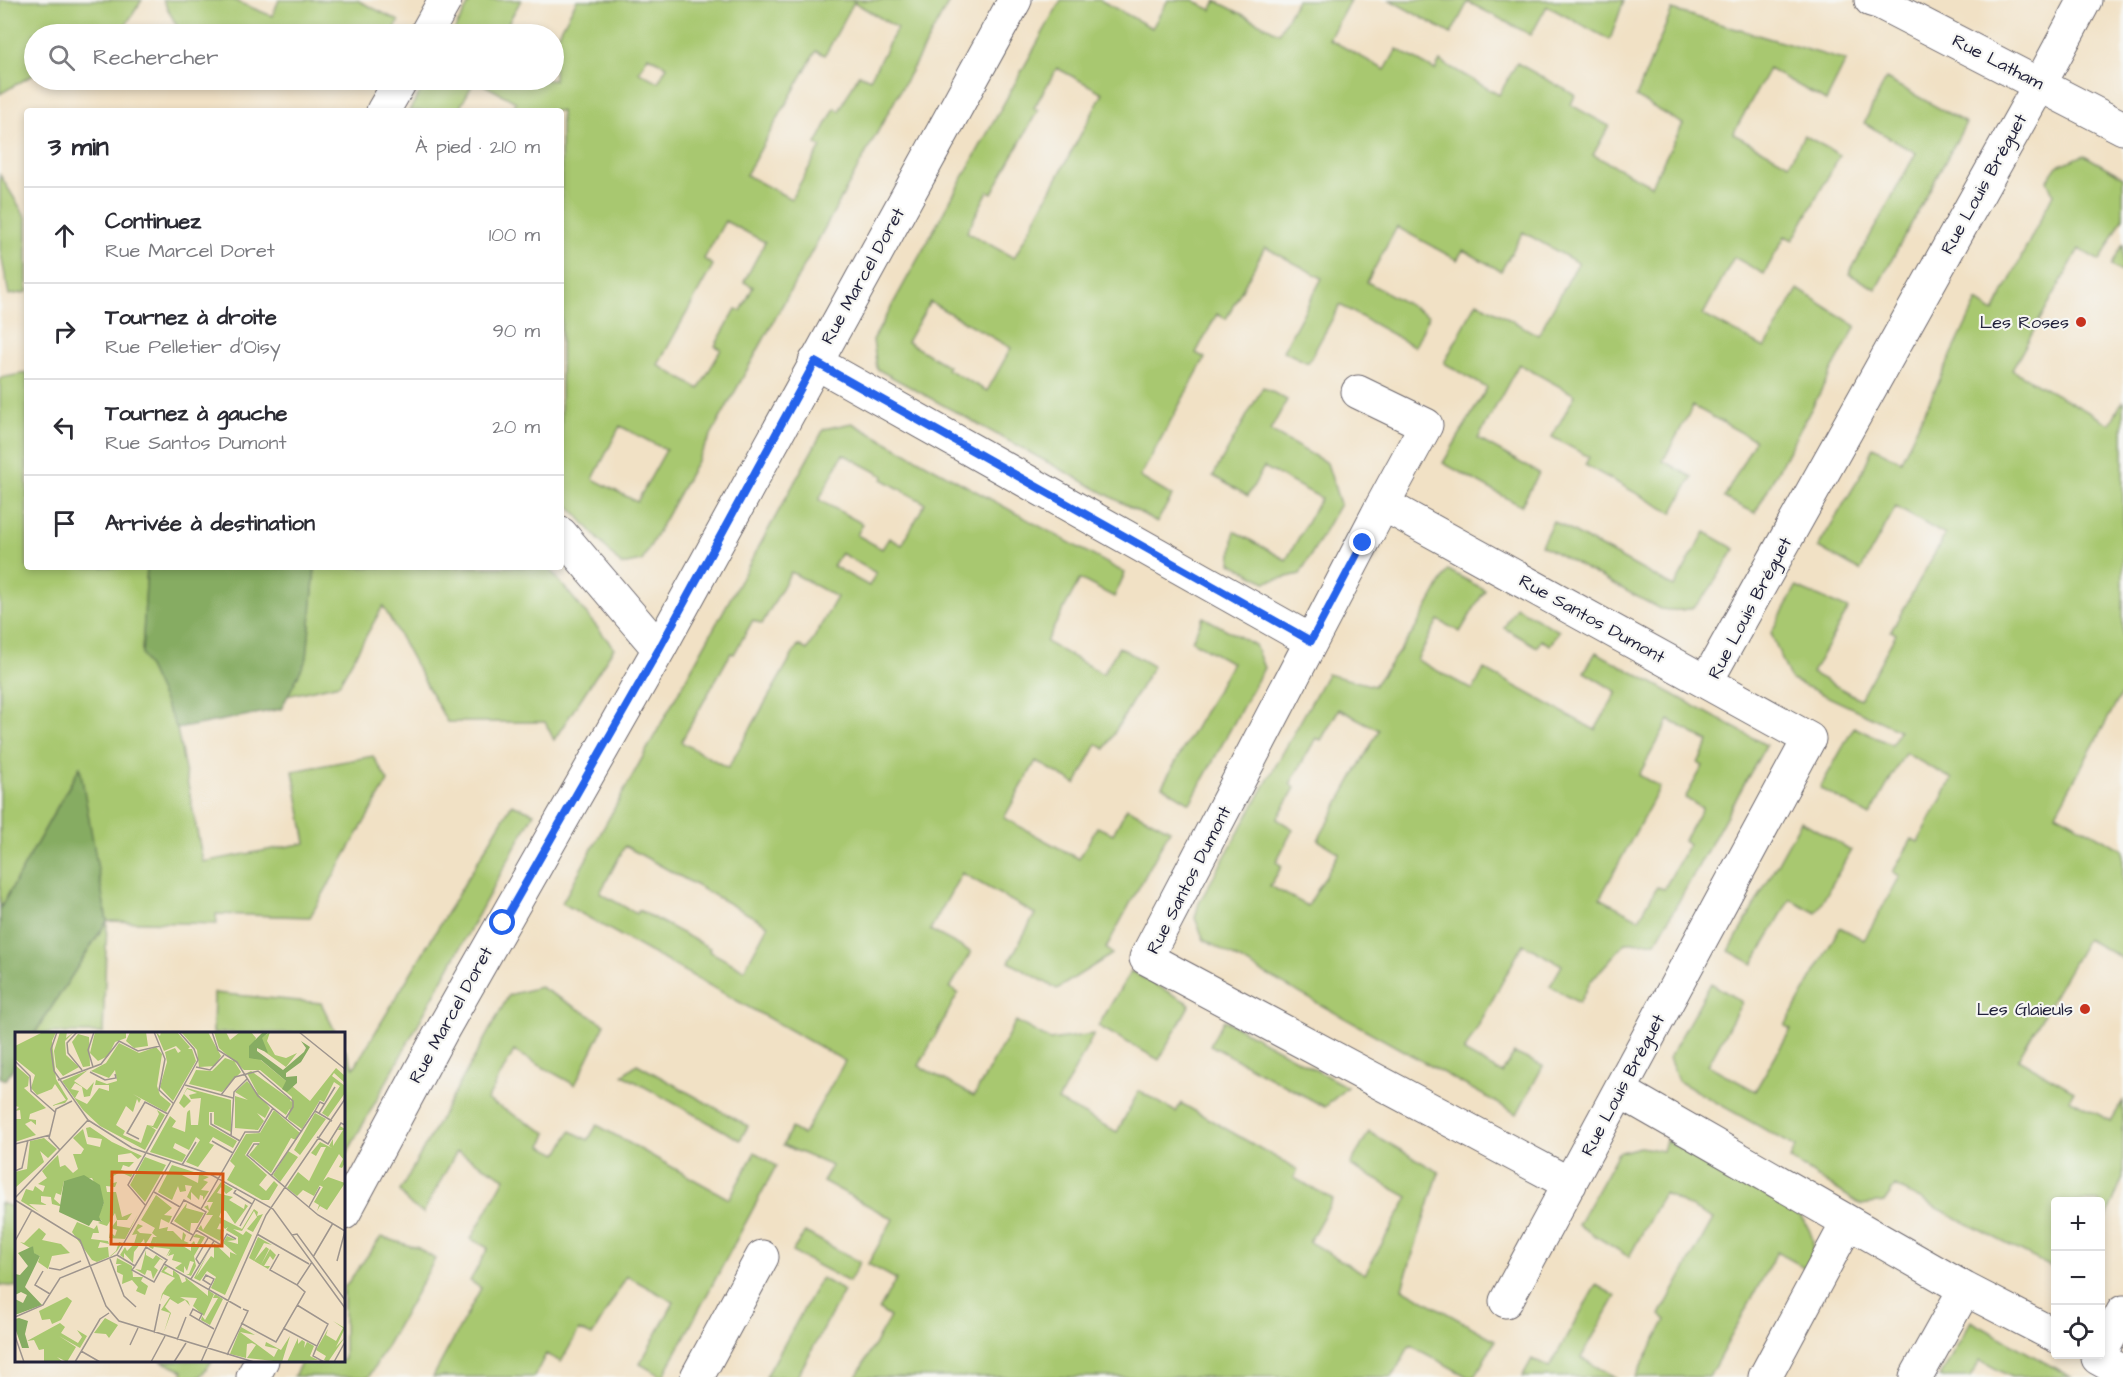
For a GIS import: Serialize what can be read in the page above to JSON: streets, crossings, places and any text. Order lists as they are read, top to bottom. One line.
{"streets":{"street":["Rue Latham","Rue Louis Bréguet","Rue Marcel Doret","Rue Santos Dumont"]},"crossings":[["Rue Latham","Rue Louis Bréguet"],["Rue Louis Bréguet","Rue Santos Dumont"]],"places":["Les Roses","Les Glaieuls"],"page":{"search":"Rechercher","heading":["3 min","À pied · 210 m"],"list":[["Continuez","Rue Marcel Doret","100 m"],["Tournez à droite","Rue Pelletier d'Oisy","90 m"],["Tournez à gauche","Rue Santos Dumont","20 m"],"Arrivée à destination"],"map_buttons":["+","−"]}}
